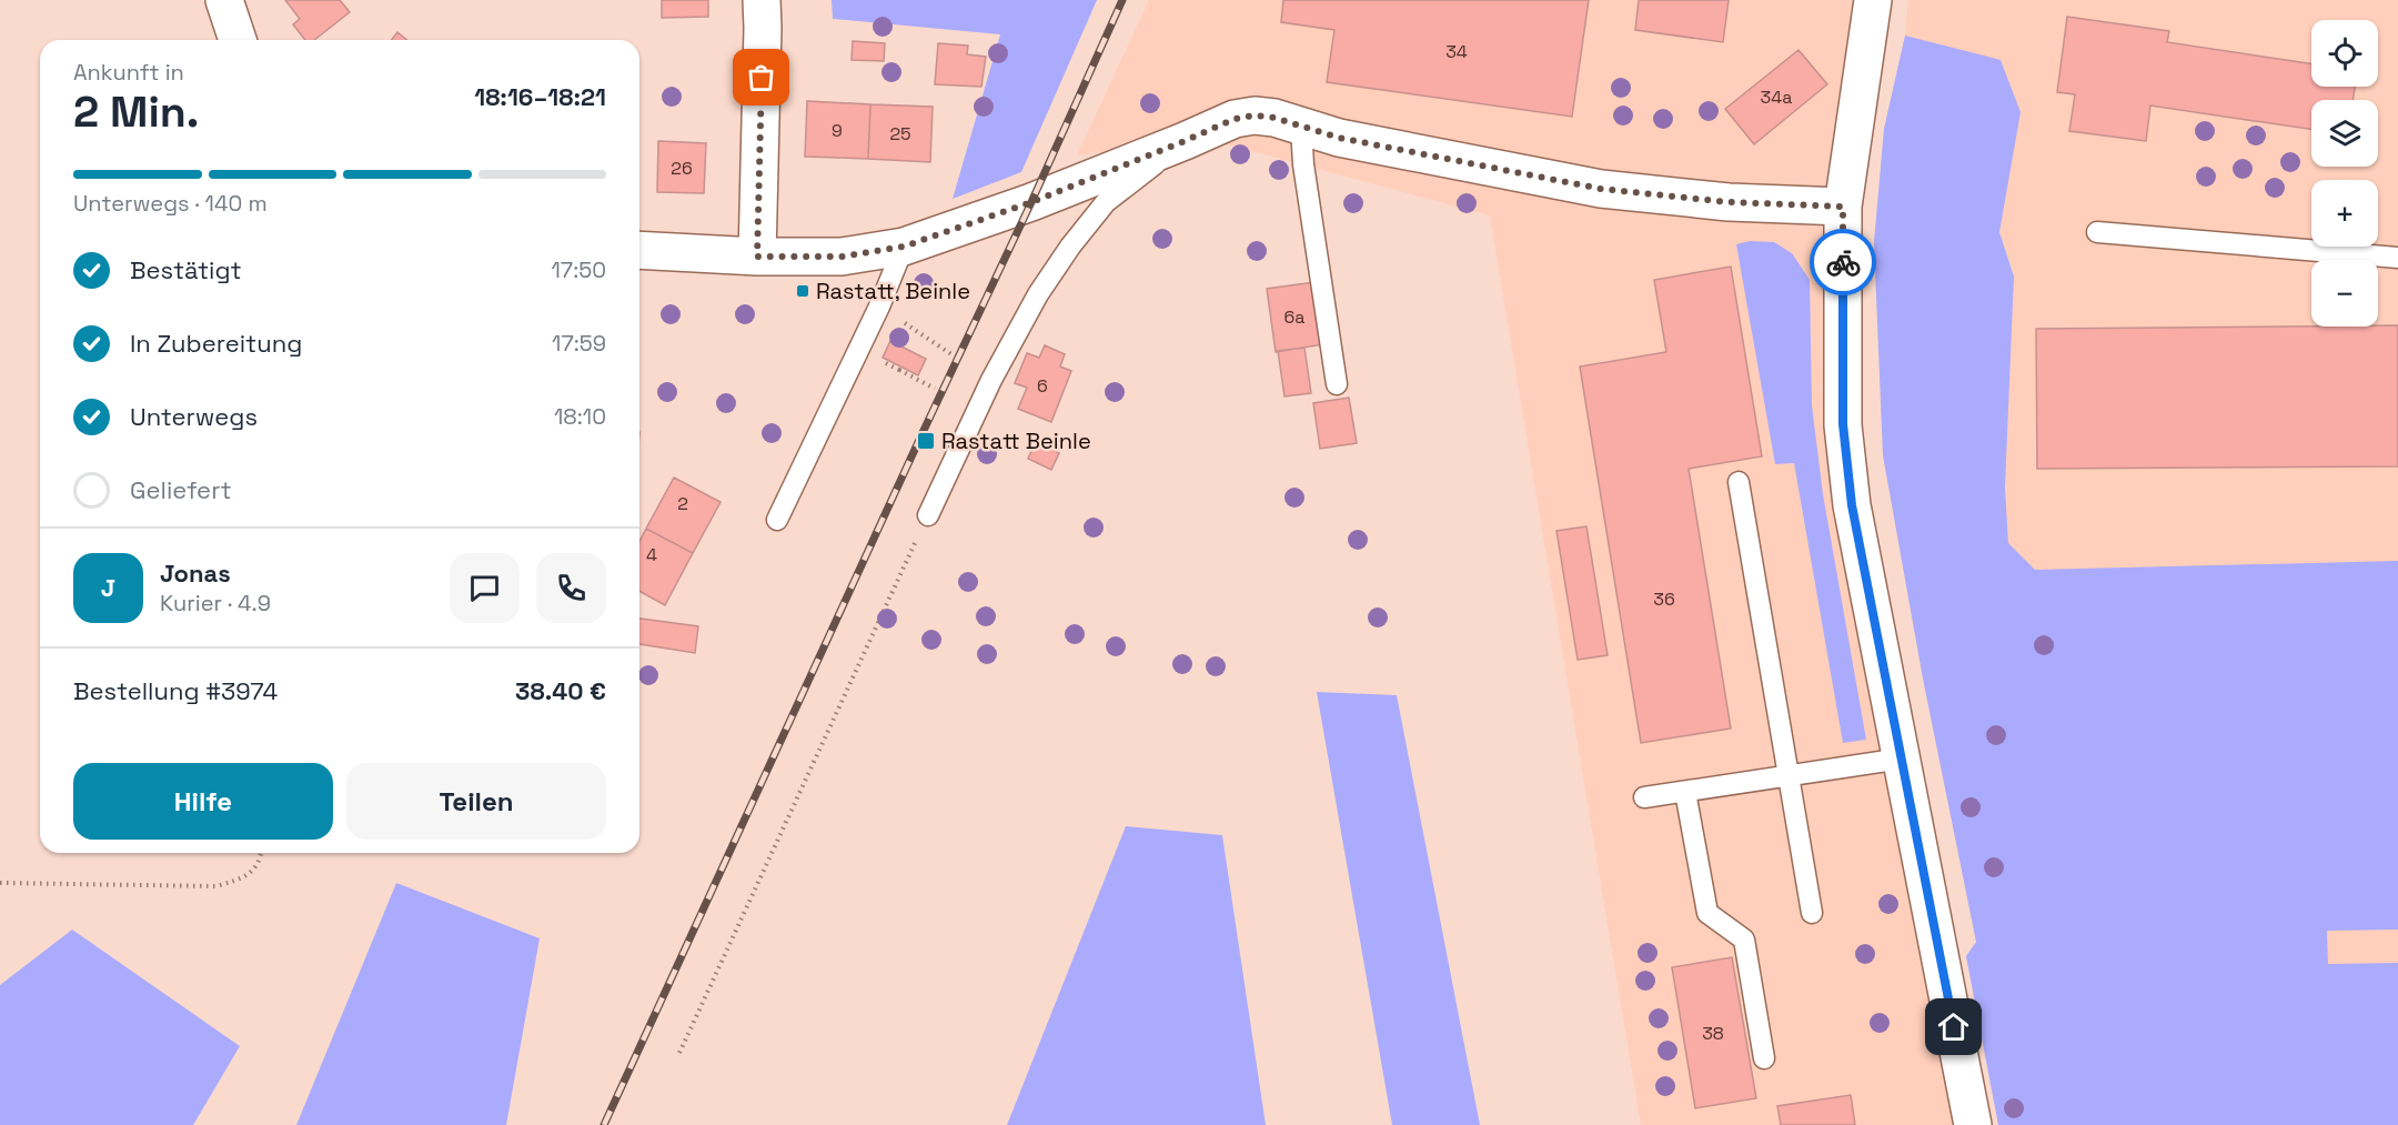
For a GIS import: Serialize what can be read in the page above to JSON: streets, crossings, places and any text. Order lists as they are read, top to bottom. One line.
{"places":{"transit":["Rastatt, Beinle","Rastatt Beinle"]},"house_numbers":["34","34a","9","25","26","6a","6","2","4","36","38"],"page":{"map_buttons":["+","−"],"heading":["2 Min.","Ankunft in","18:16–18:21"],"panel":["Jonas","Kurier · 4.9","Bestellung #3974","38.40 €"],"bar":"Unterwegs · 140 m","list":[["Bestätigt","17:50"],["In Zubereitung","17:59"],["Unterwegs","18:10"],"Geliefert"],"round":"J","buttons":["Hilfe","Teilen"]}}
